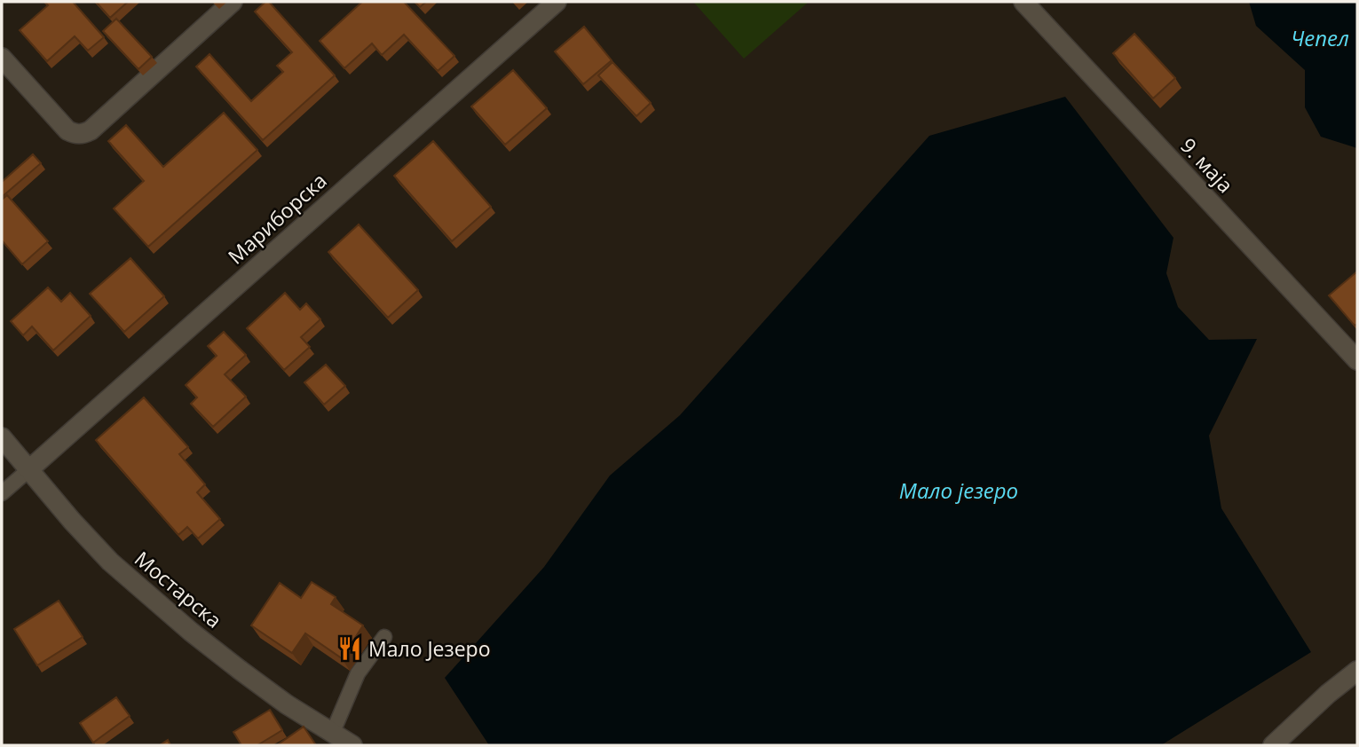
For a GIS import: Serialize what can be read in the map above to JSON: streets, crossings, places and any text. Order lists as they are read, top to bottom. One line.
{"streets":{"street":["9. маја","Мариборска","Мостарска"]},"crossings":[["Мариборска","Мостарска"]],"water":["Чепел","Мало језеро"],"places":{"restaurant":["Мало Језеро"]}}
